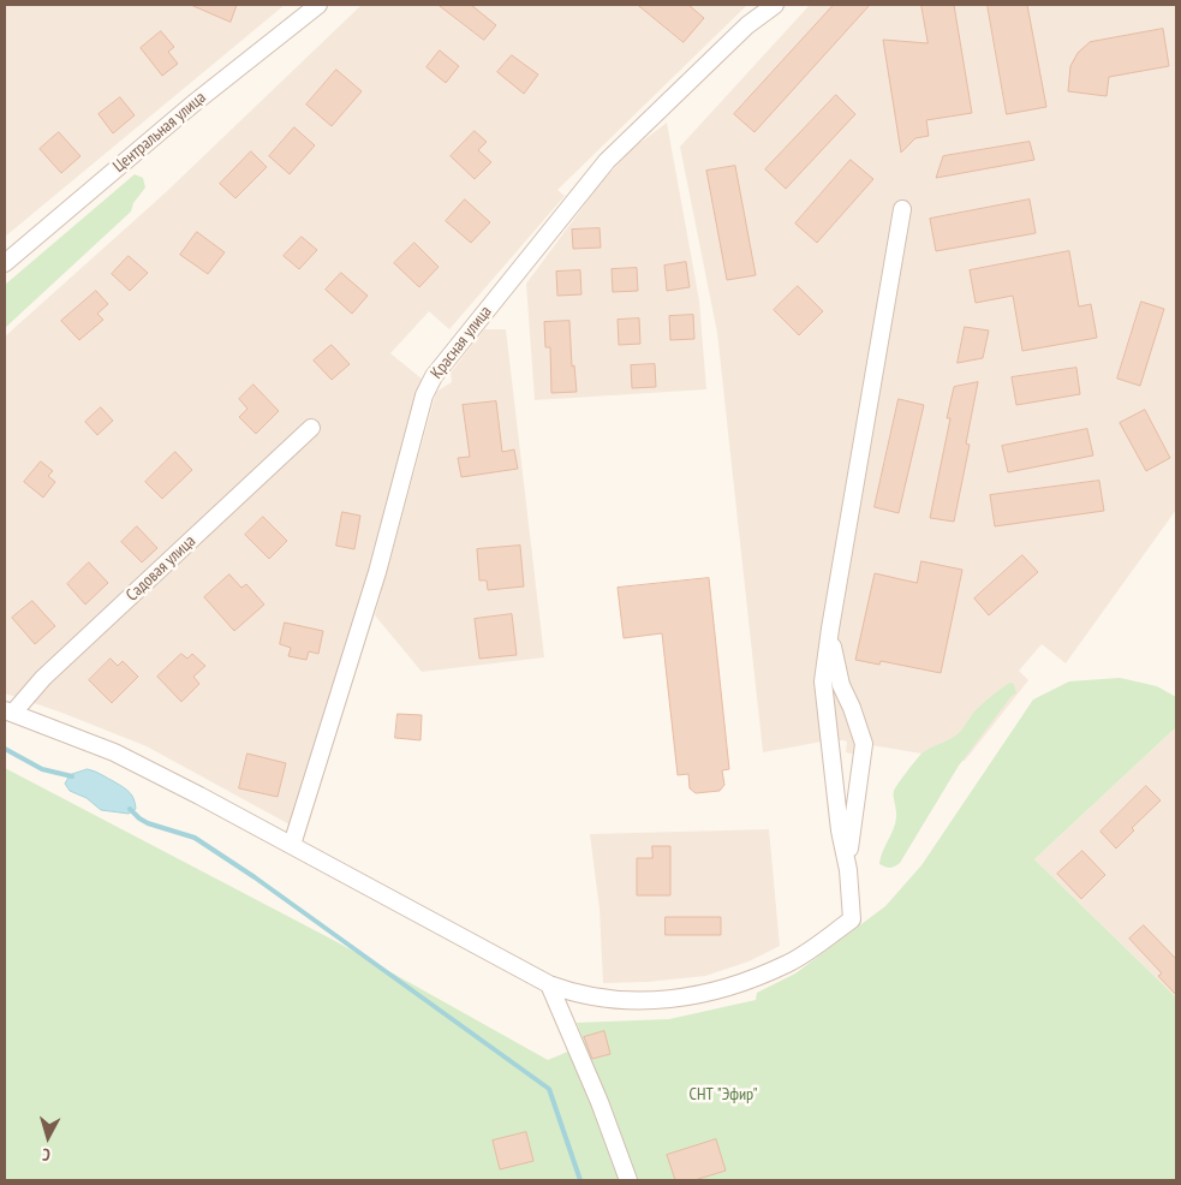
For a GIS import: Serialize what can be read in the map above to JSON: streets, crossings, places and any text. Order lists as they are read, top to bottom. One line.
{"streets":{"street":["Центральная улица","Красная улица","Садовая улица"]},"parks":["СНТ \"Эфир\""],"north":"bottom"}
